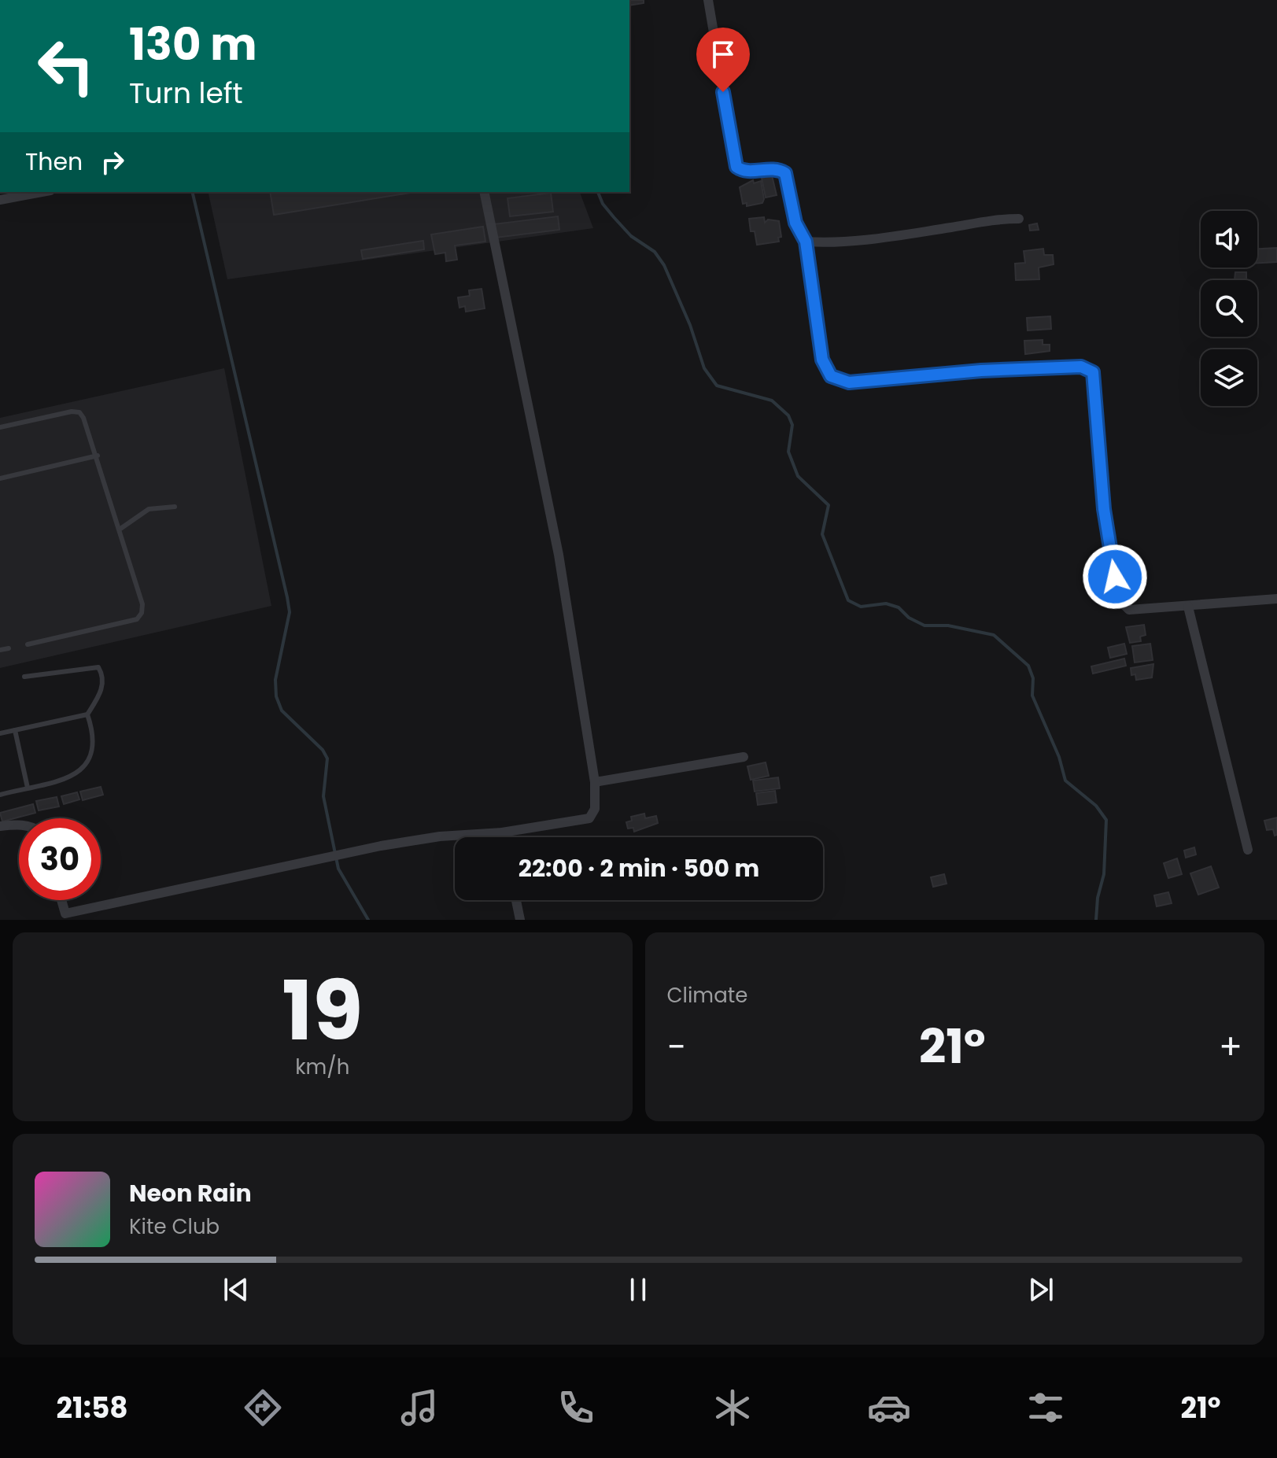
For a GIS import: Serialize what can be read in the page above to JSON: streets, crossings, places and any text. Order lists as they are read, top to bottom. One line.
{"page":{"turn":["130 m","Turn left"],"then":"Then","limit":"30","trip":"22:00 · 2 min · 500 m","tile":[["19","km/h"],"Climate"],"heat":["−","21°","+"],"song":["Neon Rain","Kite Club"],"tabs":["21:58","21°"]}}
